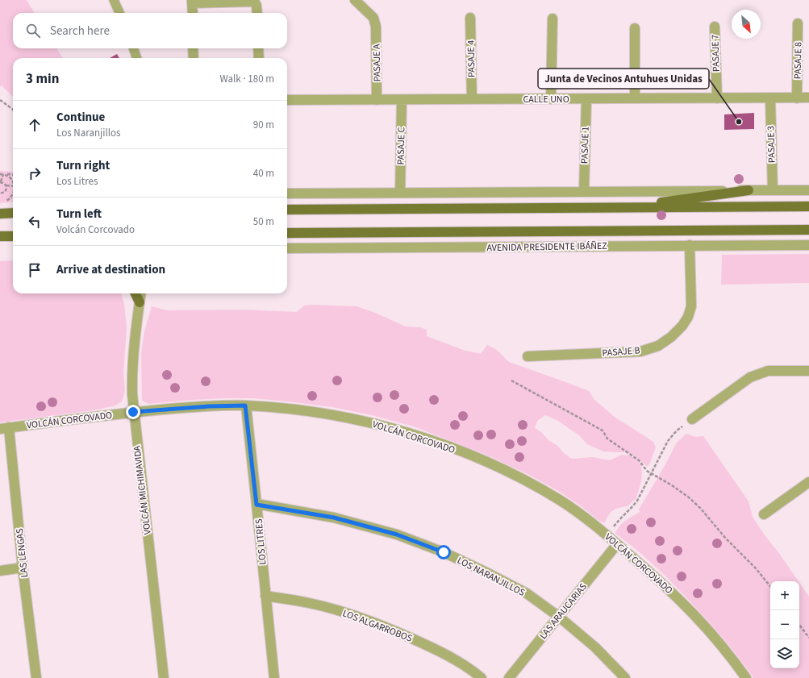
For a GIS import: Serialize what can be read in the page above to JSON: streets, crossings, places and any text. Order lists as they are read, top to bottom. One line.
{"streets":{"main road":["AVENIDA PRESIDENTE IBÁÑEZ"],"street":["PASAJE 7","PASAJE 4","PASAJE 8","PASAJE A","CALLE UNO","PASAJE 3","PASAJE 1","PASAJE C","PASAJE B","VOLCÁN CORCOVADO","VOLCÁN MICHIMAVIDA","LOS LITRES","LAS LENGAS","LOS NARANJILLOS","LAS ARAUCARIAS","LOS ALGARROBOS"]},"crossings":[["PASAJE 7","CALLE UNO"],["PASAJE 4","CALLE UNO"],["PASAJE 8","CALLE UNO"],["PASAJE A","CALLE UNO"],["CALLE UNO","PASAJE 3"],["CALLE UNO","PASAJE 1"],["CALLE UNO","PASAJE C"],["AVENIDA PRESIDENTE IBÁÑEZ","PASAJE B"],["VOLCÁN CORCOVADO","VOLCÁN MICHIMAVIDA"],["VOLCÁN CORCOVADO","LOS LITRES"],["VOLCÁN CORCOVADO","LAS LENGAS"],["VOLCÁN CORCOVADO","LAS ARAUCARIAS"],["LOS LITRES","LOS NARANJILLOS"],["LOS LITRES","LOS ALGARROBOS"],["LOS NARANJILLOS","LAS ARAUCARIAS"]],"places":["Junta de Vecinos Antuhues Unidas"],"north":"bottom right","page":{"search":"Search here","heading":["3 min","Walk · 180 m"],"list":[["Continue","Los Naranjillos","90 m"],["Turn right","Los Litres","40 m"],["Turn left","Volcán Corcovado","50 m"],"Arrive at destination"],"map_buttons":["+","−"]}}
